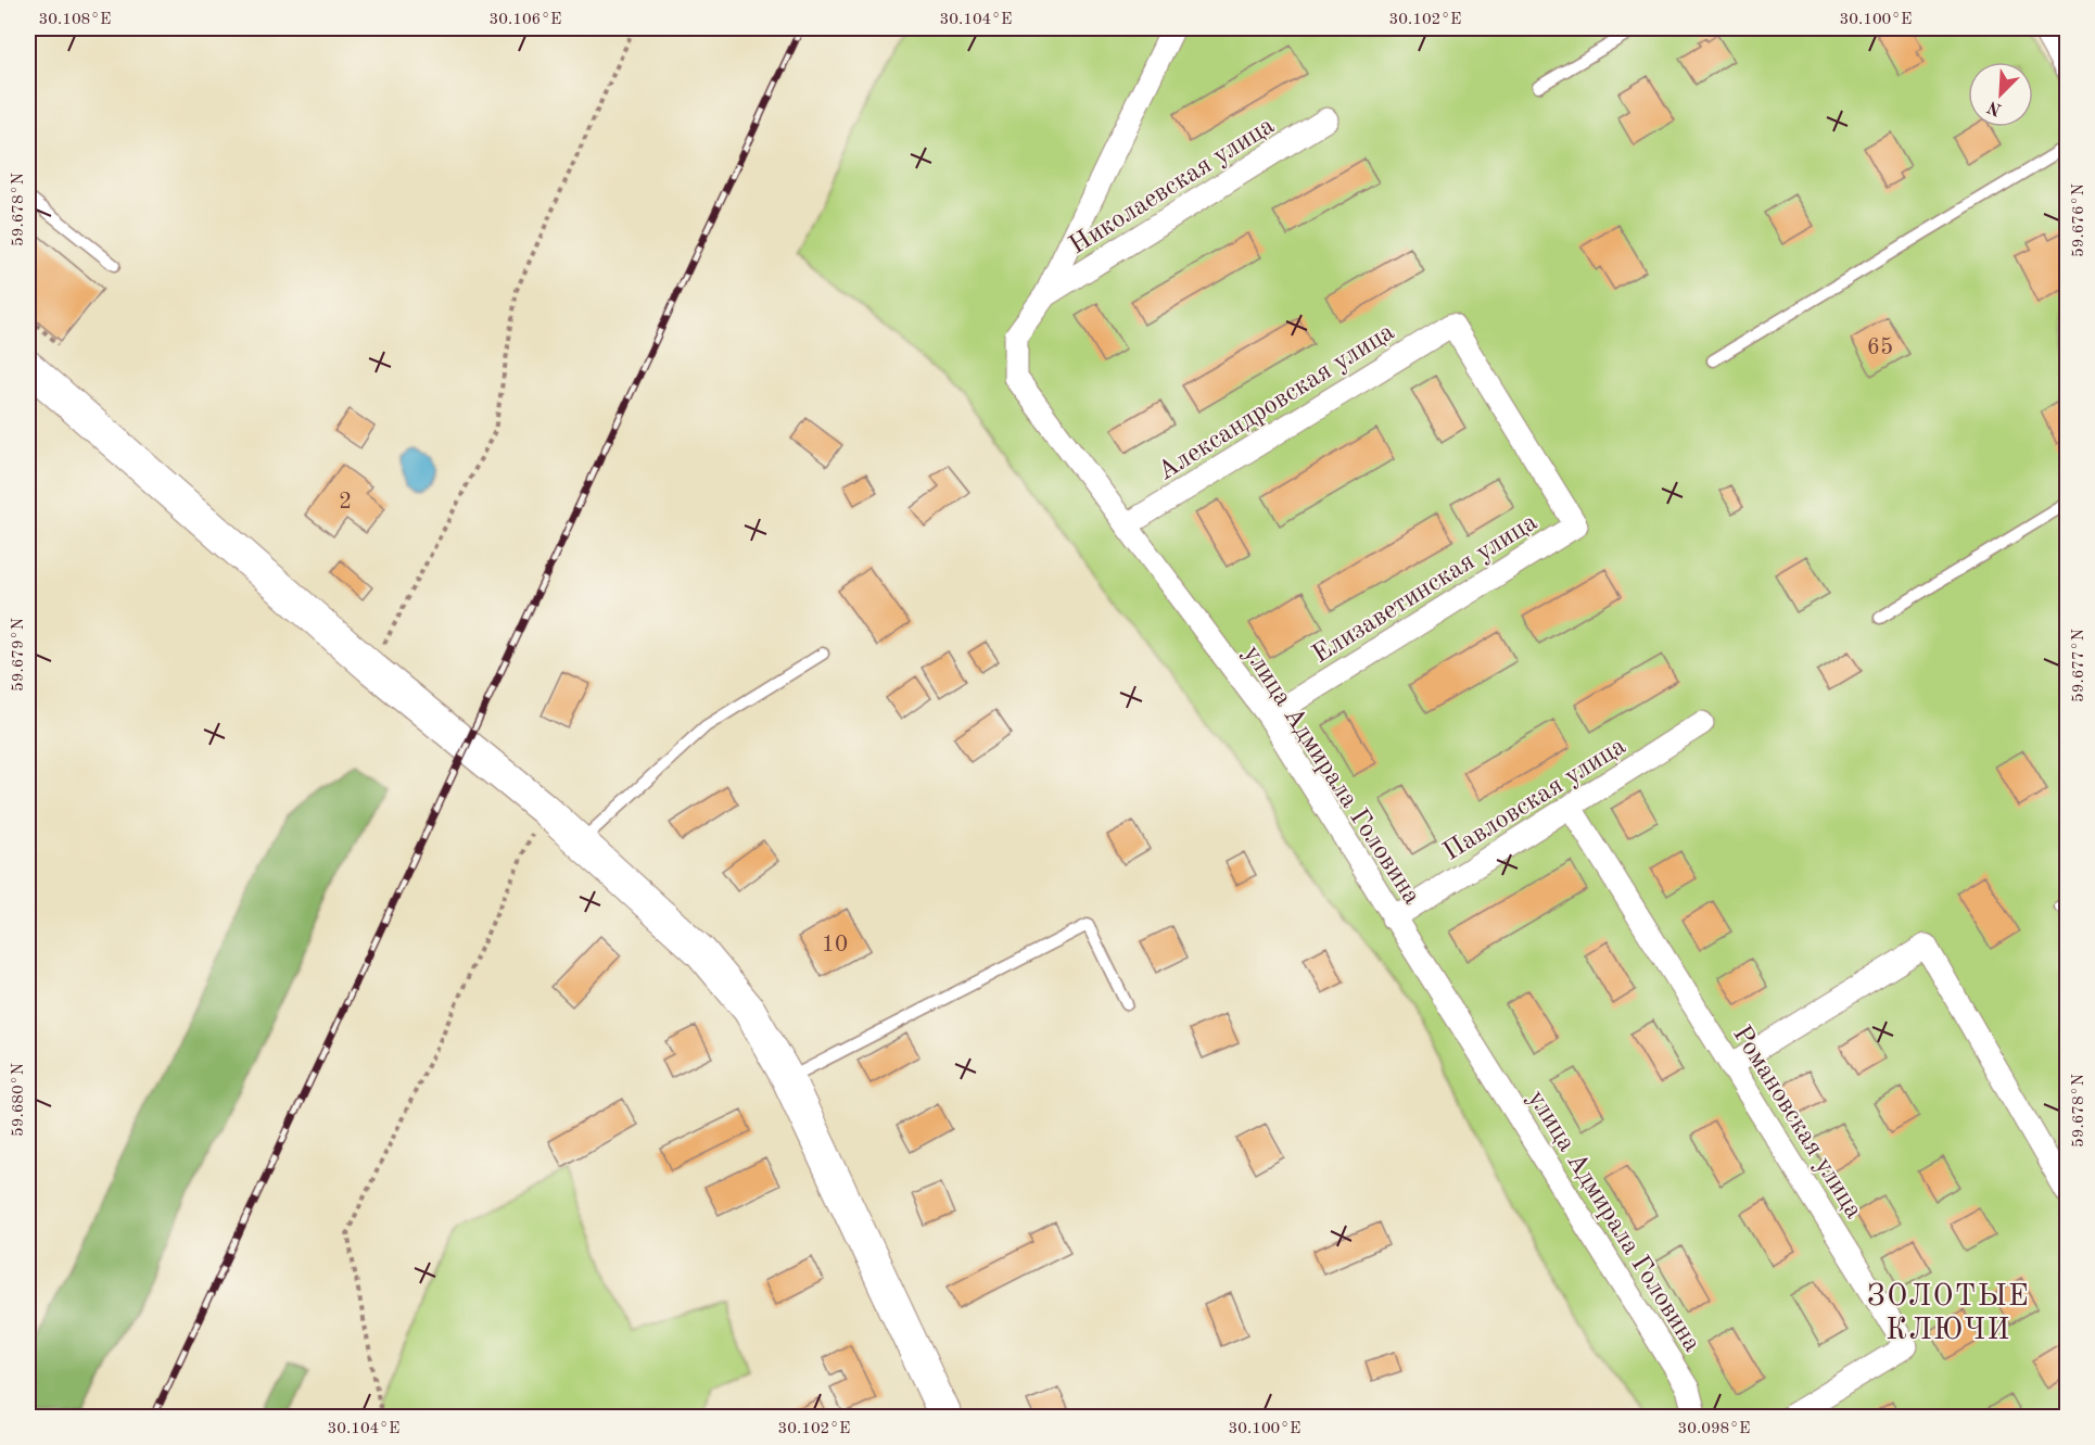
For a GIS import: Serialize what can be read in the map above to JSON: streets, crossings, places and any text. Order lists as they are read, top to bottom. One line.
{"streets":{"street":["Николаевская улица","Александровская улица","Елизаветинская улица","улица Адмирала Головина","Павловская улица","Романовская улица"]},"crossings":[["Николаевская улица","улица Адмирала Головина"],["Александровская улица","Елизаветинская улица"],["Александровская улица","улица Адмирала Головина"],["Елизаветинская улица","улица Адмирала Головина"],["улица Адмирала Головина","Павловская улица"],["Павловская улица","Романовская улица"]],"districts":["ЗОЛОТЫЕ КЛЮЧИ"],"house_numbers":["65","2","10"],"north":"bottom left","coordinates":["30.108°E","30.106°E","30.104°E","30.102°E","30.100°E","59.678°N","59.676°N","59.679°N","59.677°N","59.680°N","30.098°E"]}
